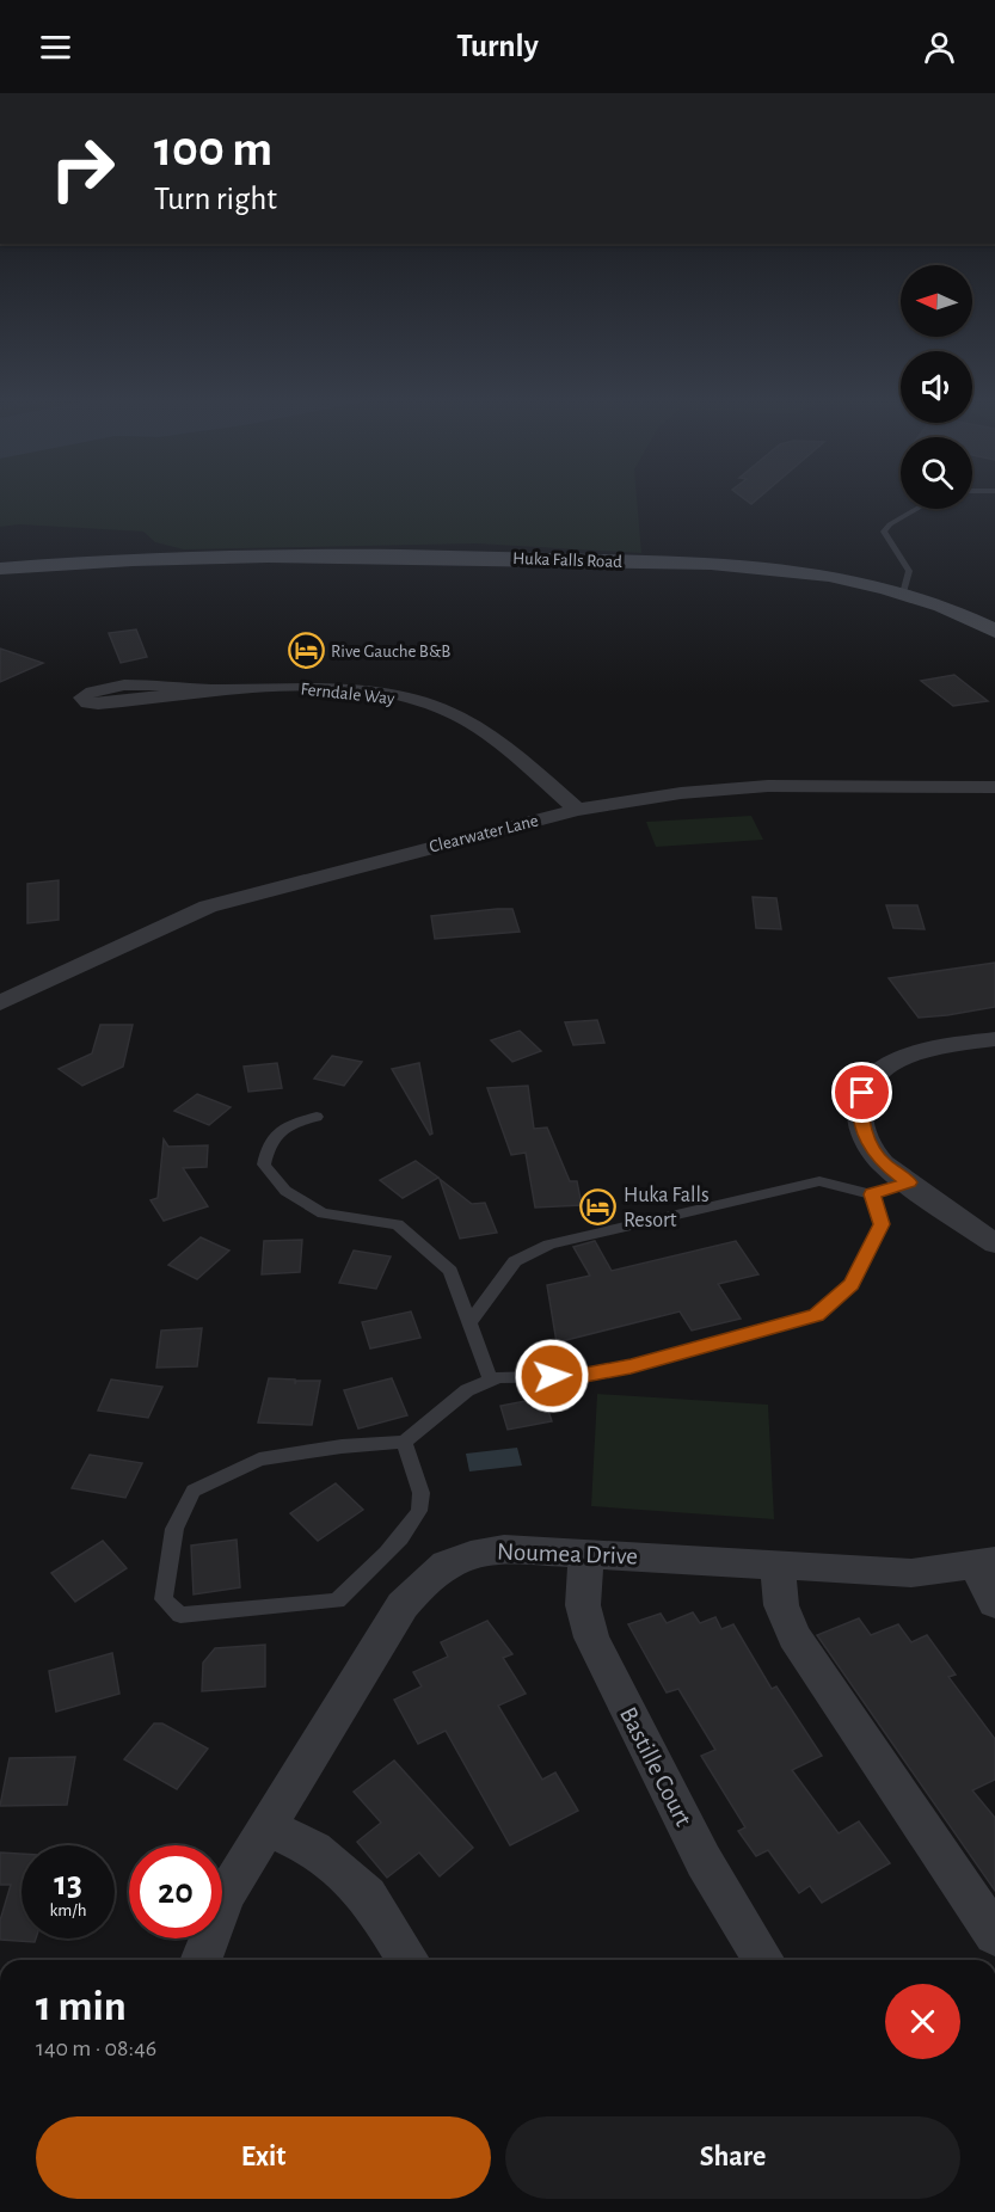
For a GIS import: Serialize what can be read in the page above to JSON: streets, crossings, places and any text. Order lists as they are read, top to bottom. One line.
{"streets":{"street":["Huka Falls Road","Ferndale Way","Clearwater Lane","Noumea Drive","Bastille Court"]},"crossings":[["Ferndale Way","Clearwater Lane"],["Noumea Drive","Bastille Court"]],"places":{"hotel":["Rive Gauche B&B","Huka Falls Resort"]},"north":"left","page":{"header":"Turnly","turn":["100 m","Turn right"],"speed":"13 km/h","limit":"20","heading":["1 min","140 m · 08:46"],"buttons":["Exit","Share"]}}
